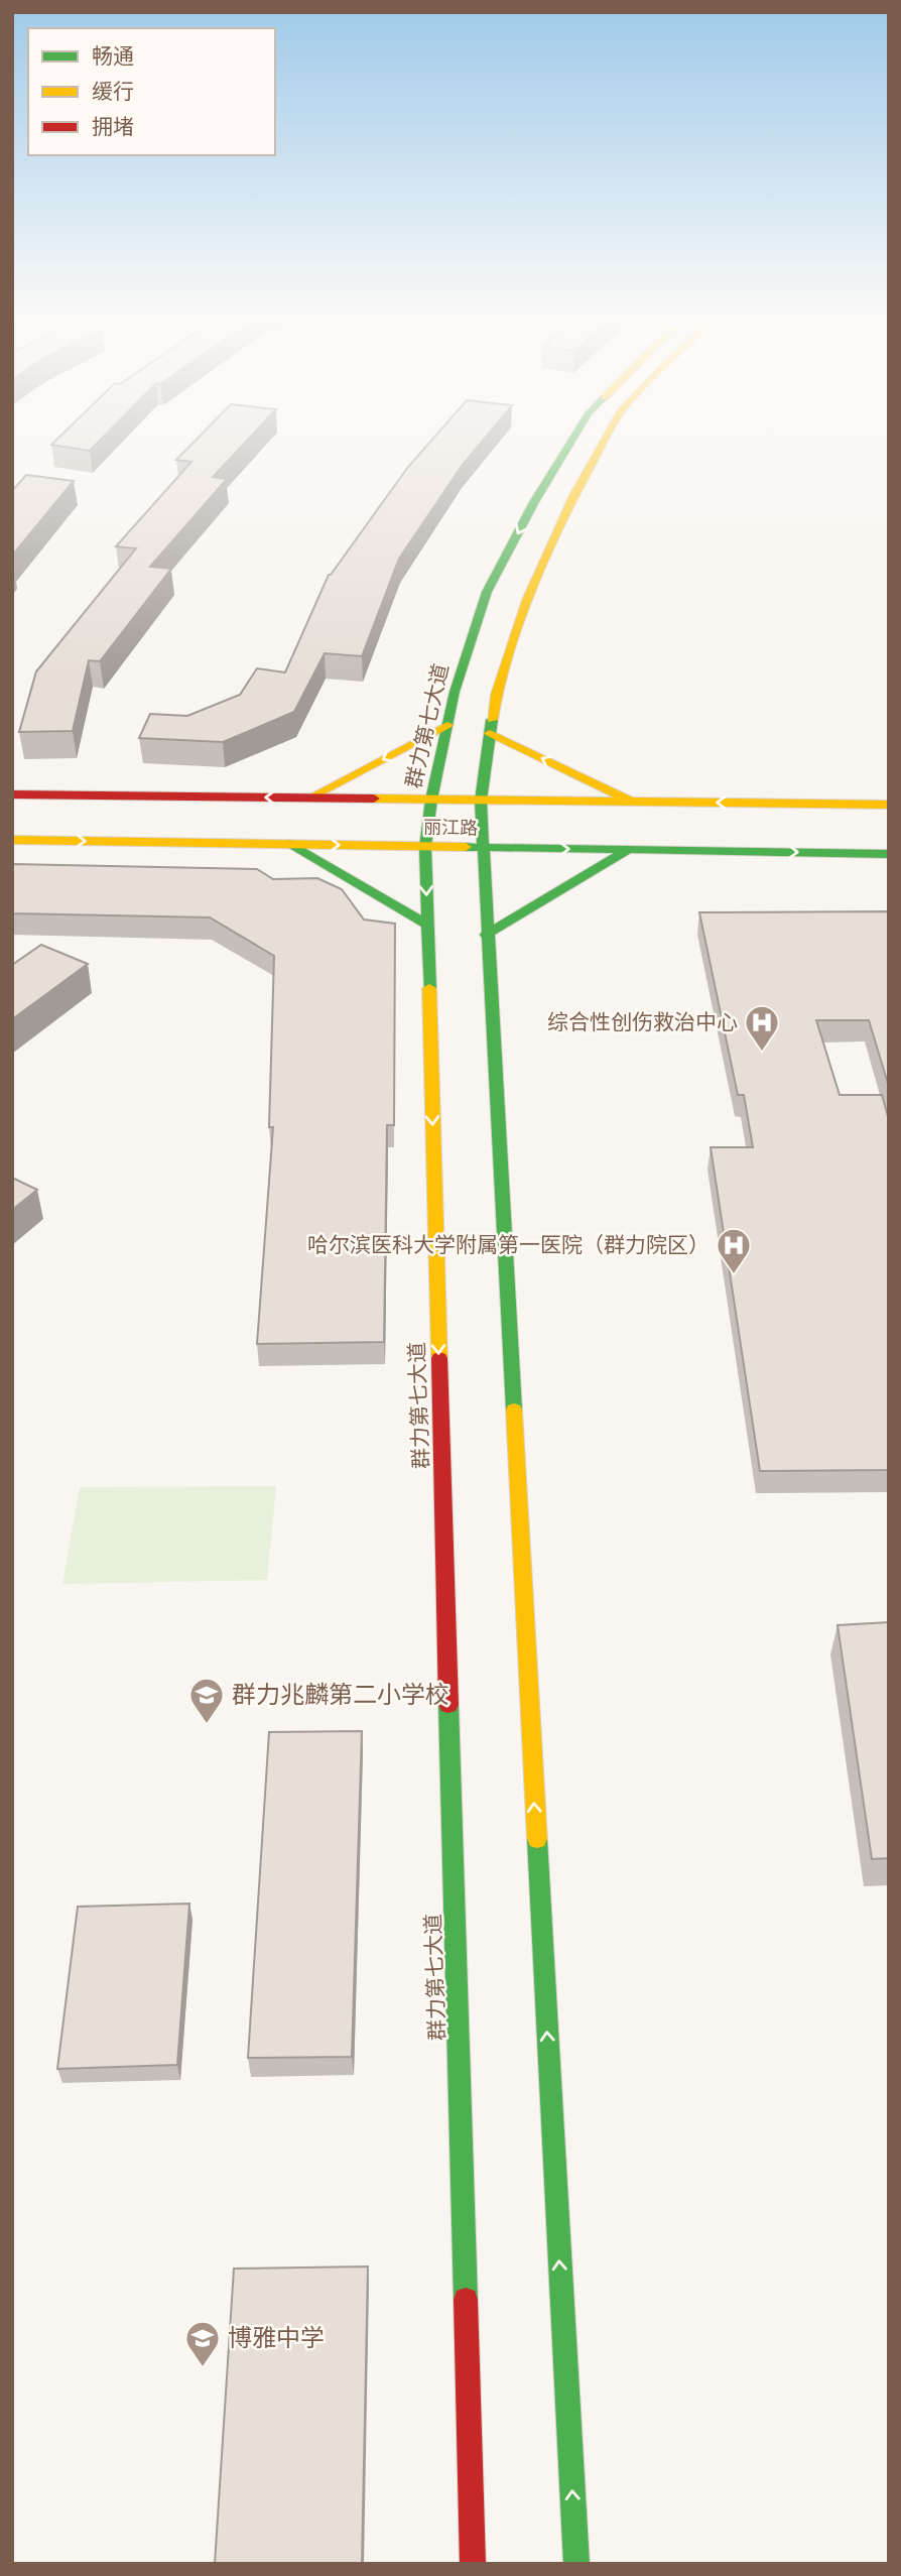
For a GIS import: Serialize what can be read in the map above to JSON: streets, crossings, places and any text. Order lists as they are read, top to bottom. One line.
{"streets":{"main road":["群力第七大道","丽江路"]},"crossings":[["群力第七大道","丽江路"]],"places":{"hospital":["综合性创伤救治中心","哈尔滨医科大学附属第一医院（群力院区）"],"school or university":["群力兆麟第二小学校","博雅中学"]},"legend":["畅通","缓行","拥堵"]}
